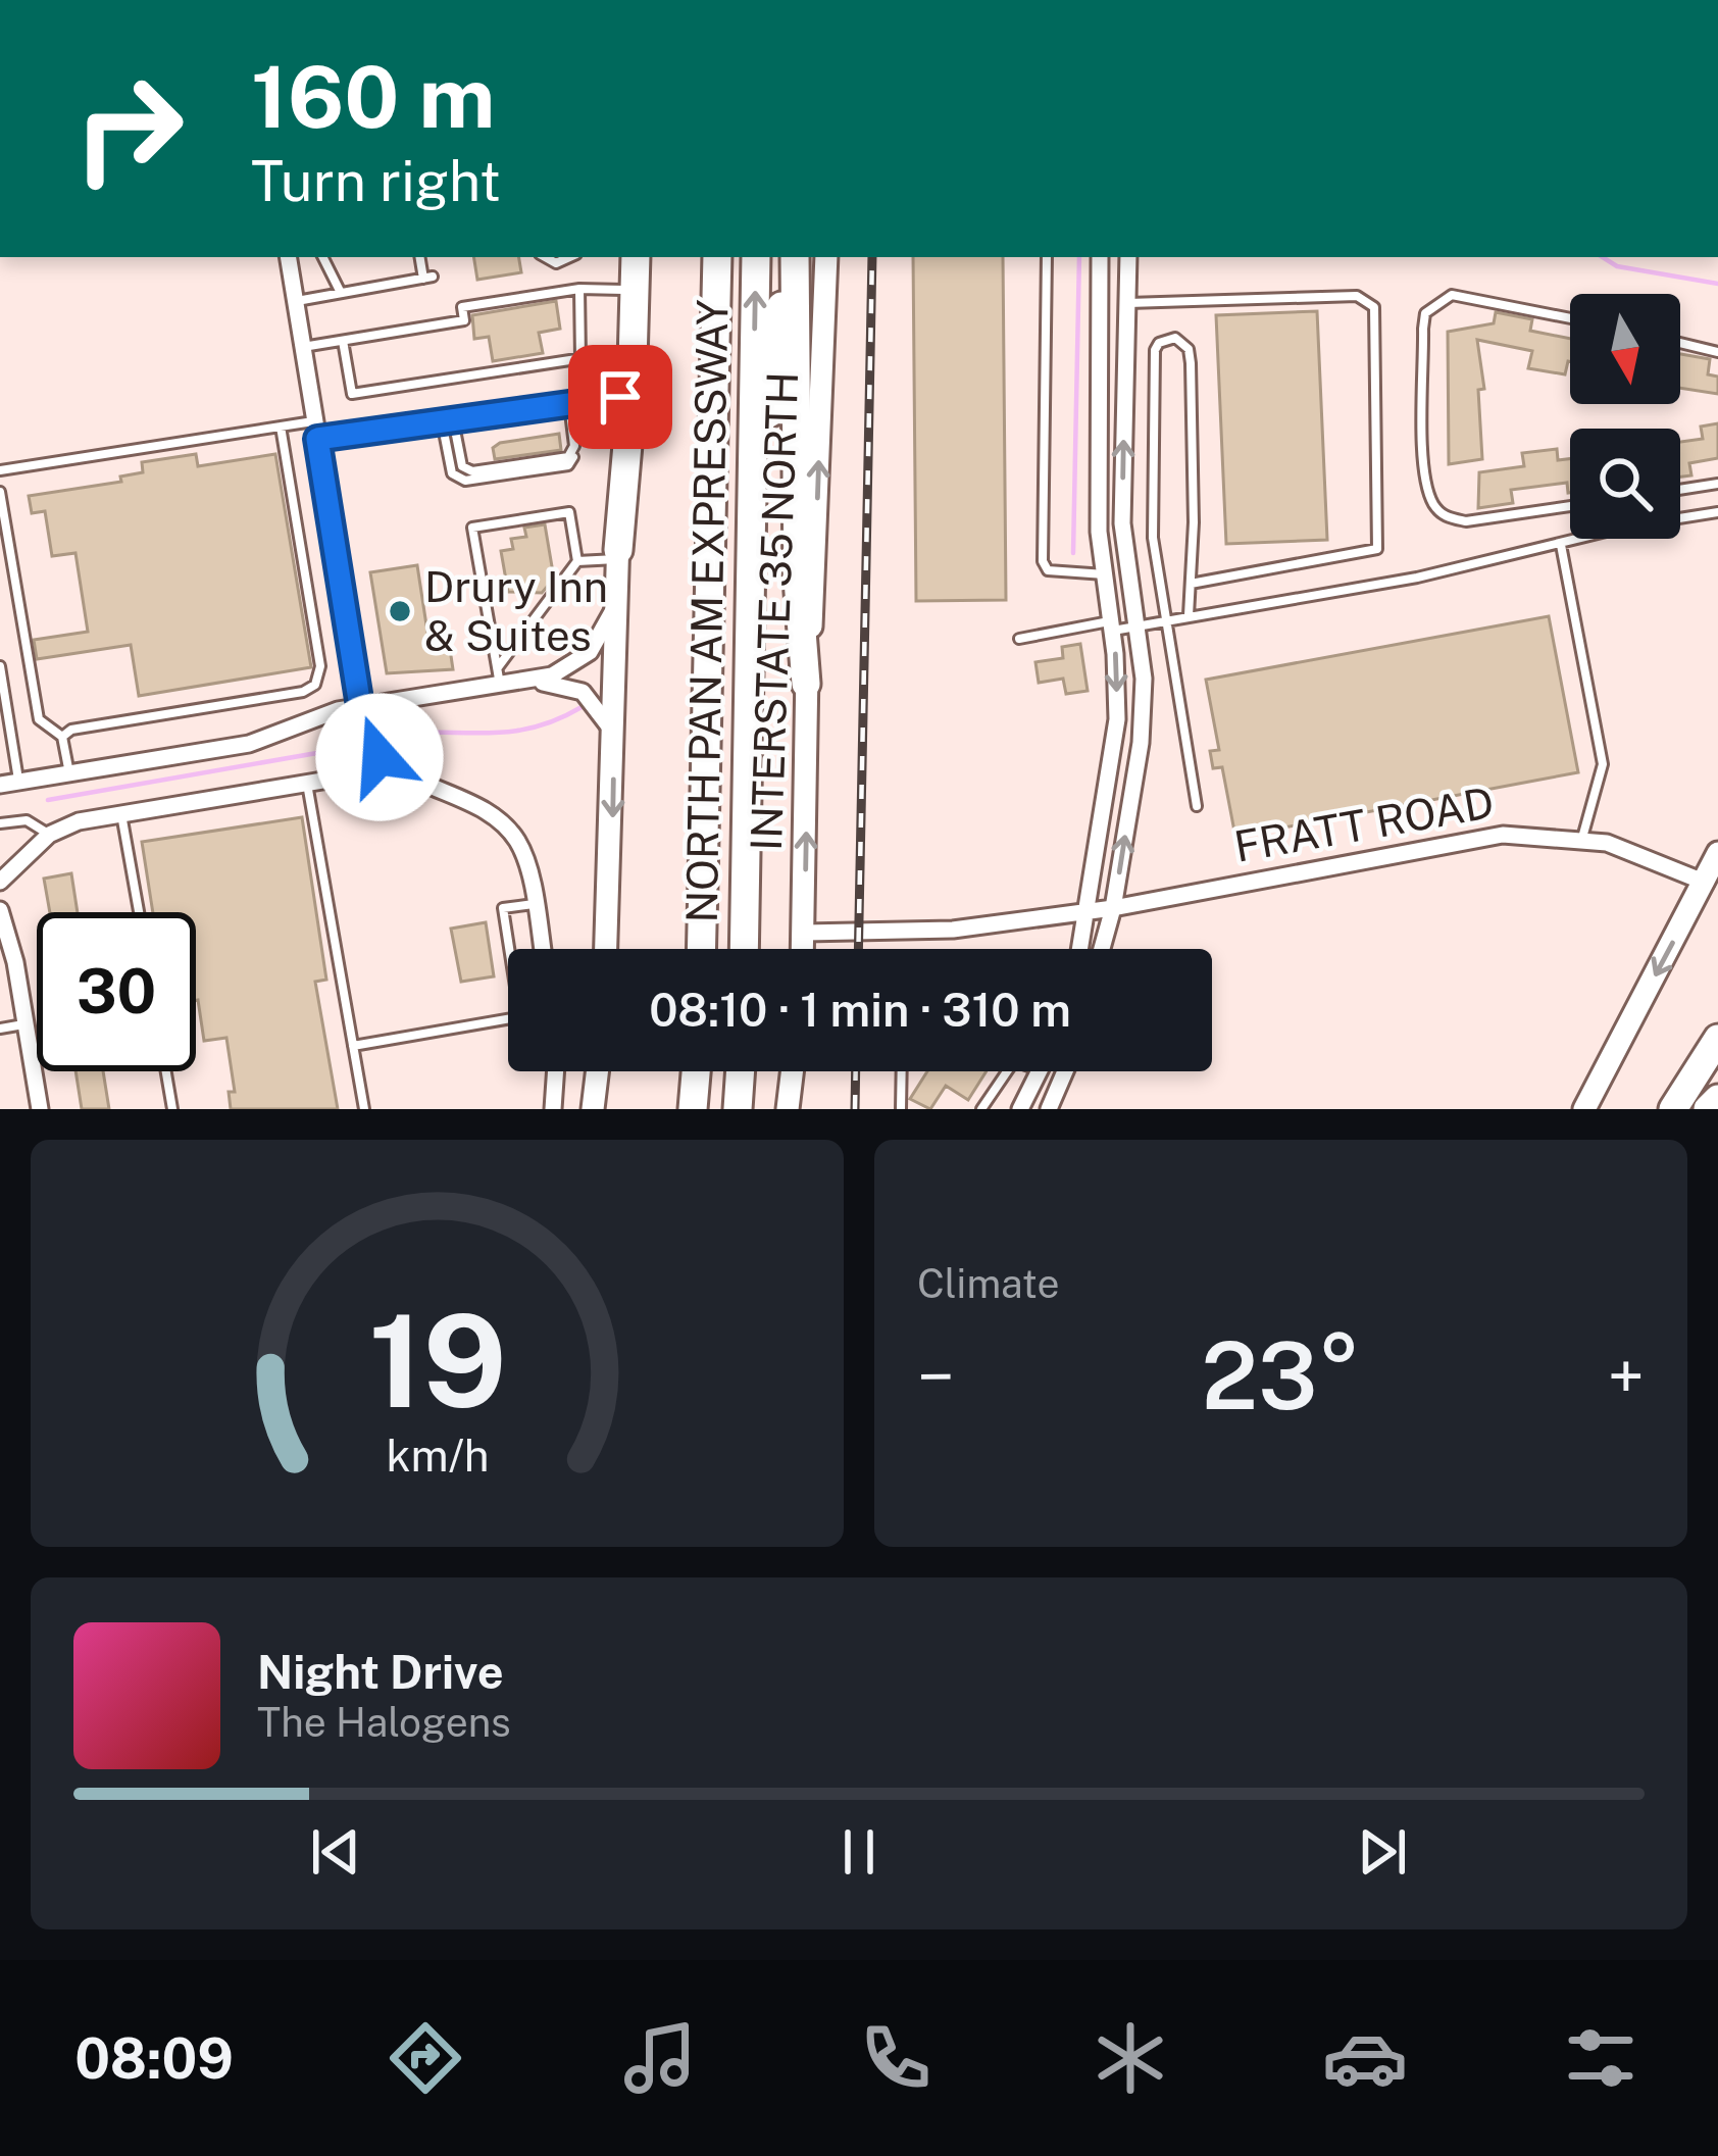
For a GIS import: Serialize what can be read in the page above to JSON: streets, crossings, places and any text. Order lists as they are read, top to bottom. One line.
{"streets":{"highway":["NORTH PAN AM EXPRESSWAY"],"main road":["INTERSTATE 35 NORTH"],"street":["FRATT ROAD"]},"crossings":[["INTERSTATE 35 NORTH","FRATT ROAD"]],"one_way":["INTERSTATE 35 NORTH"],"places":["Drury Inn & Suites"],"north":"bottom","page":{"turn":["160 m","Turn right"],"limit":"30","trip":"08:10 · 1 min · 310 m","tile":"Climate","heat":["−","23°","+"],"song":["Night Drive","The Halogens"],"tabs":"08:09","gauge":["19","km/h"]}}
